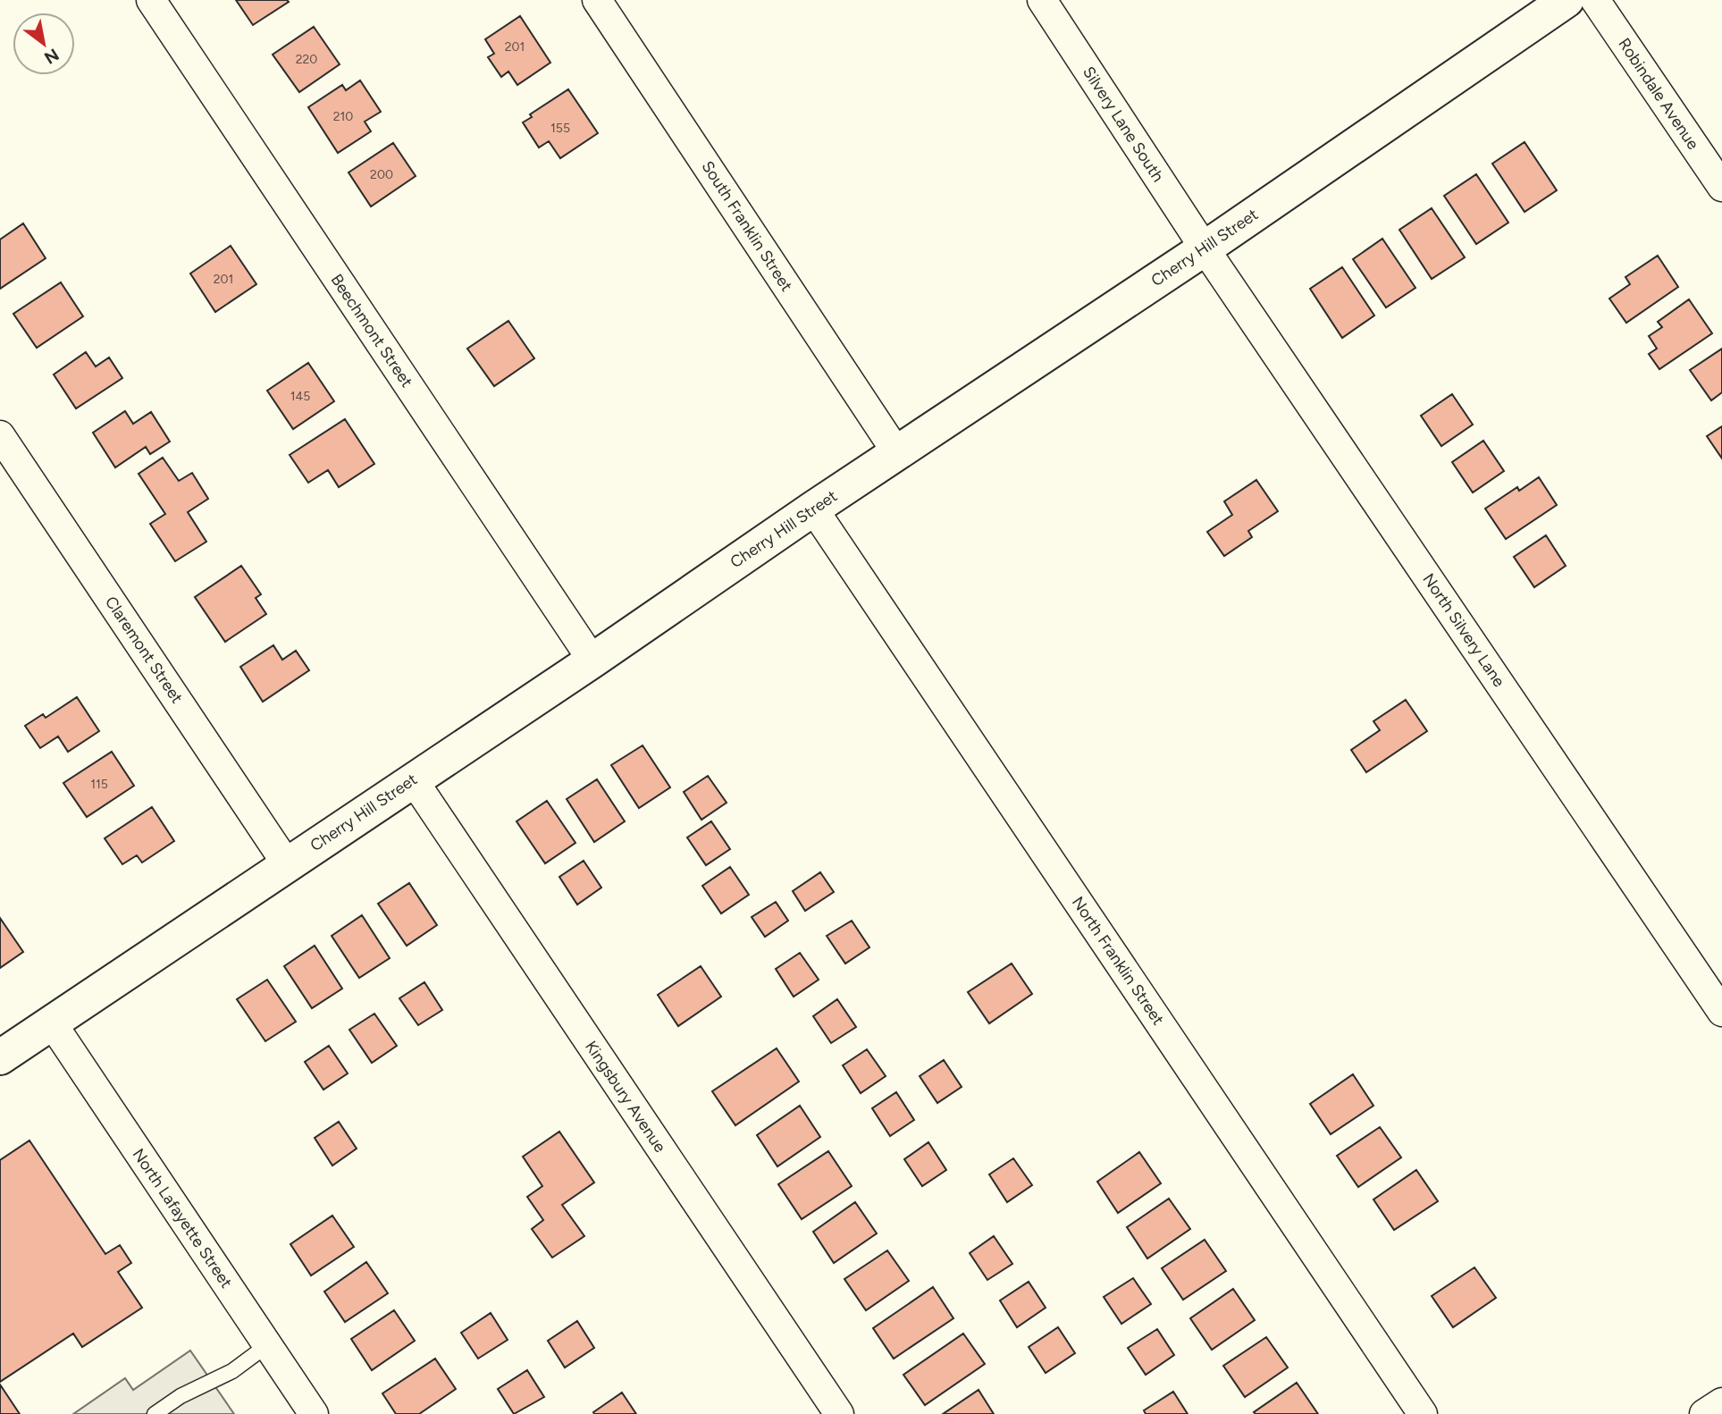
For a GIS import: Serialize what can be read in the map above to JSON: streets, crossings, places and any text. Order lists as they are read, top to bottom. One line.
{"streets":{"main road":["Cherry Hill Street"],"street":["Robindale Avenue","Silvery Lane South","South Franklin Street","Beechmont Street","North Silvery Lane","Claremont Street","North Franklin Street","Kingsbury Avenue","North Lafayette Street"]},"crossings":[["Silvery Lane South","Cherry Hill Street"],["Silvery Lane South","North Silvery Lane"],["South Franklin Street","Cherry Hill Street"],["Cherry Hill Street","Beechmont Street"],["Cherry Hill Street","North Silvery Lane"],["Cherry Hill Street","Claremont Street"],["Cherry Hill Street","North Franklin Street"],["Cherry Hill Street","Kingsbury Avenue"],["Cherry Hill Street","North Lafayette Street"]],"house_numbers":["201","220","210","155","200","201","145","115"],"north":"bottom right"}
